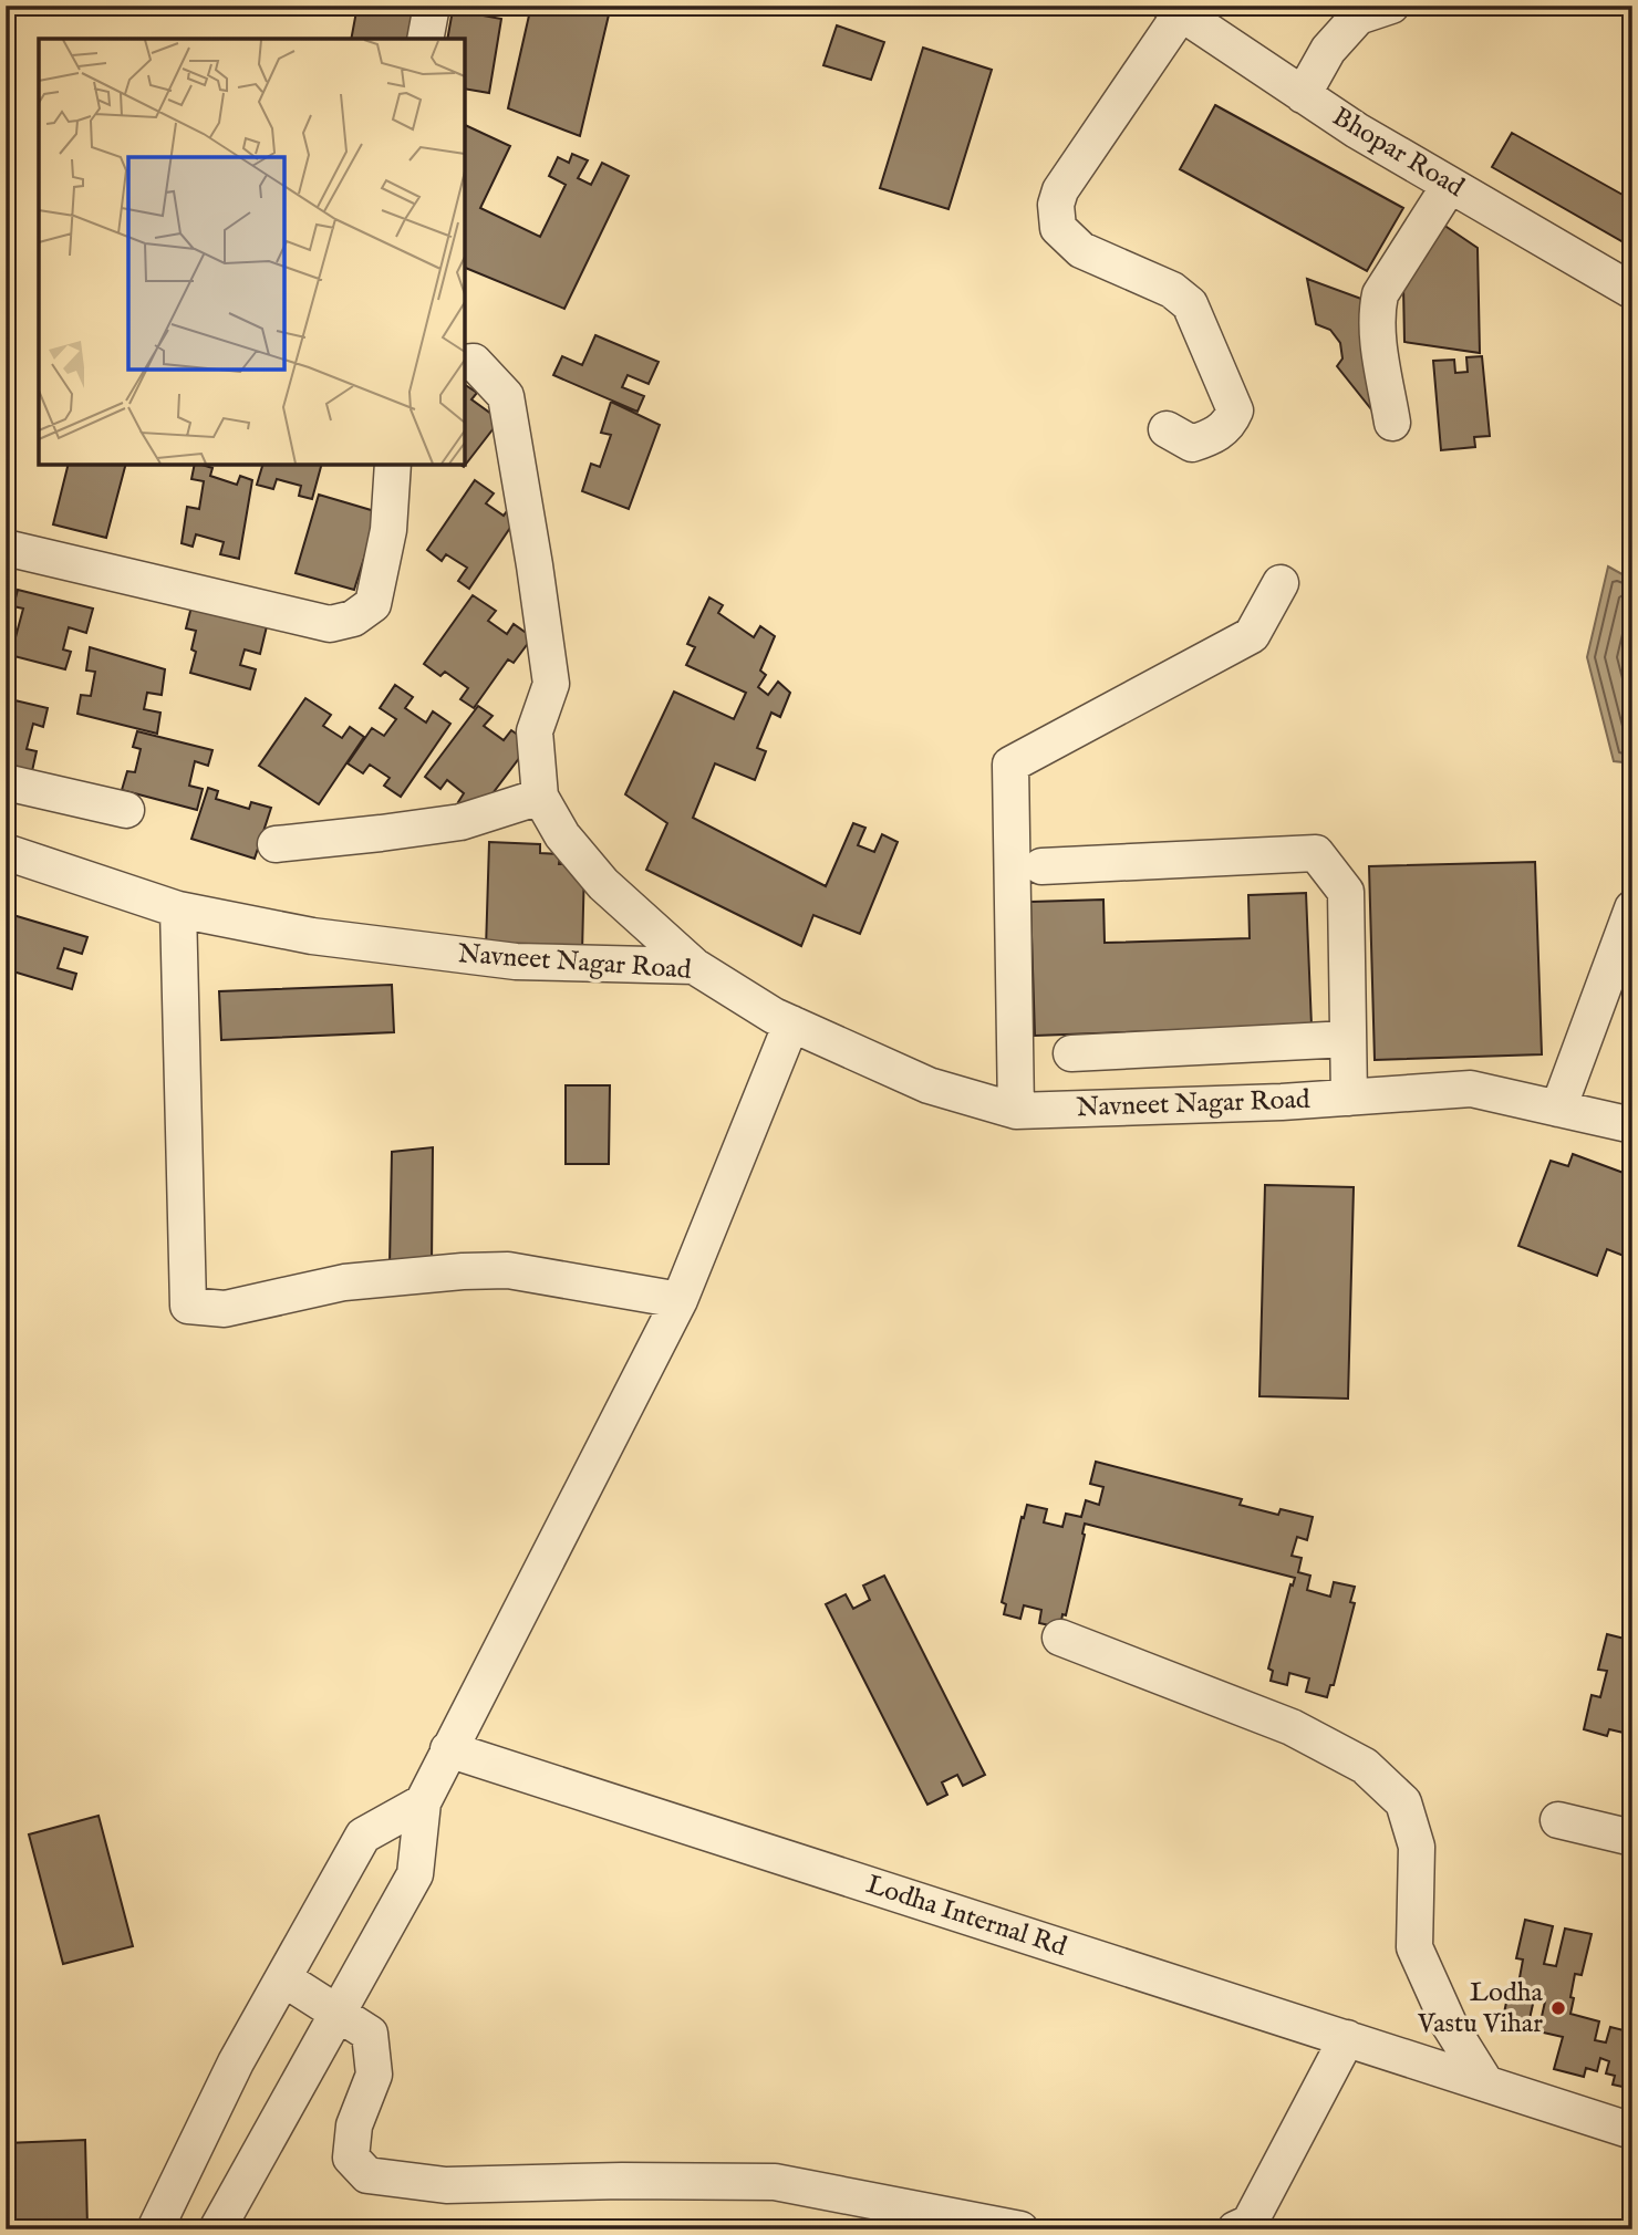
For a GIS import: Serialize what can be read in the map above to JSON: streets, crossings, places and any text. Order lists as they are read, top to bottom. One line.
{"streets":{"street":["Bhopar Road","Navneet Nagar Road","Lodha Internal Rd"]},"places":["Lodha Vastu Vihar"]}
